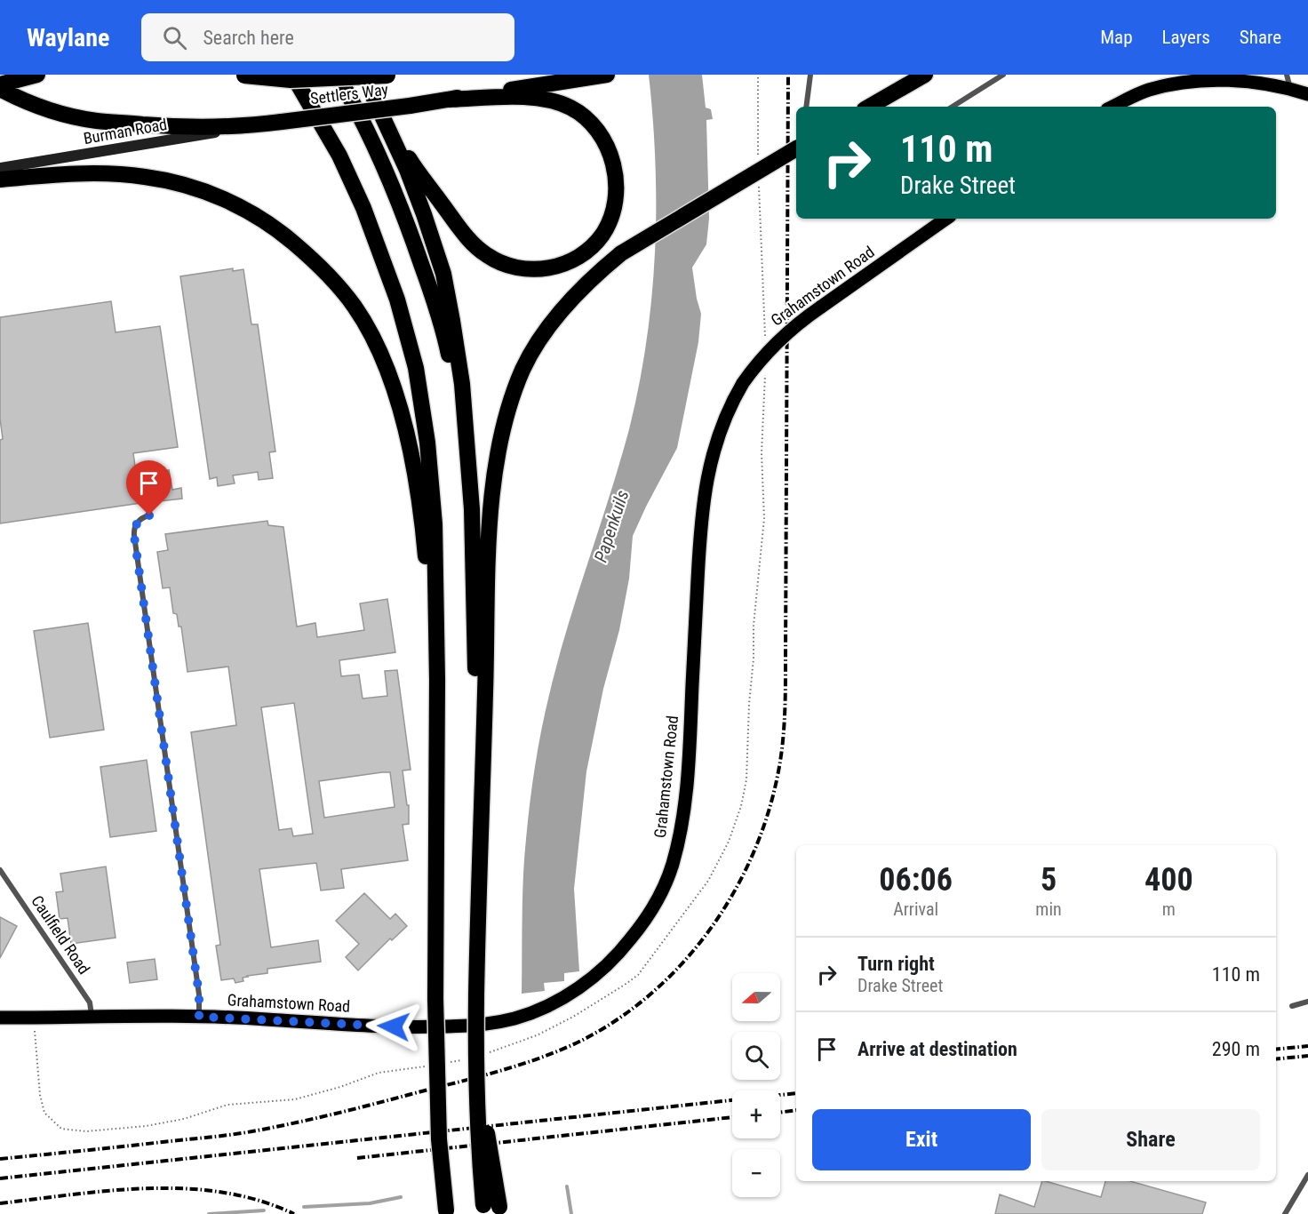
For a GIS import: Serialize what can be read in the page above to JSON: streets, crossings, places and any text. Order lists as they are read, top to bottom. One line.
{"streets":{"highway":["Settlers Way"],"main road":["Burman Road","Grahamstown Road"],"lane":["Caulfield Road"]},"crossings":[["Settlers Way","Burman Road"],["Grahamstown Road","Caulfield Road"]],"water":["Papenkuils"],"north":"left","page":{"header":"Waylane","search":"Search here","nav":["Map","Layers","Share"],"turn":["110 m","Drake Street"],"eta":["06:06","Arrival","5","min","400","m"],"list":[{"name":"Turn right","note":"Drake Street","value":"110 m"},{"name":"Arrive at destination","value":"290 m"}],"map_buttons":["+","−"],"buttons":["Exit","Share"]}}
